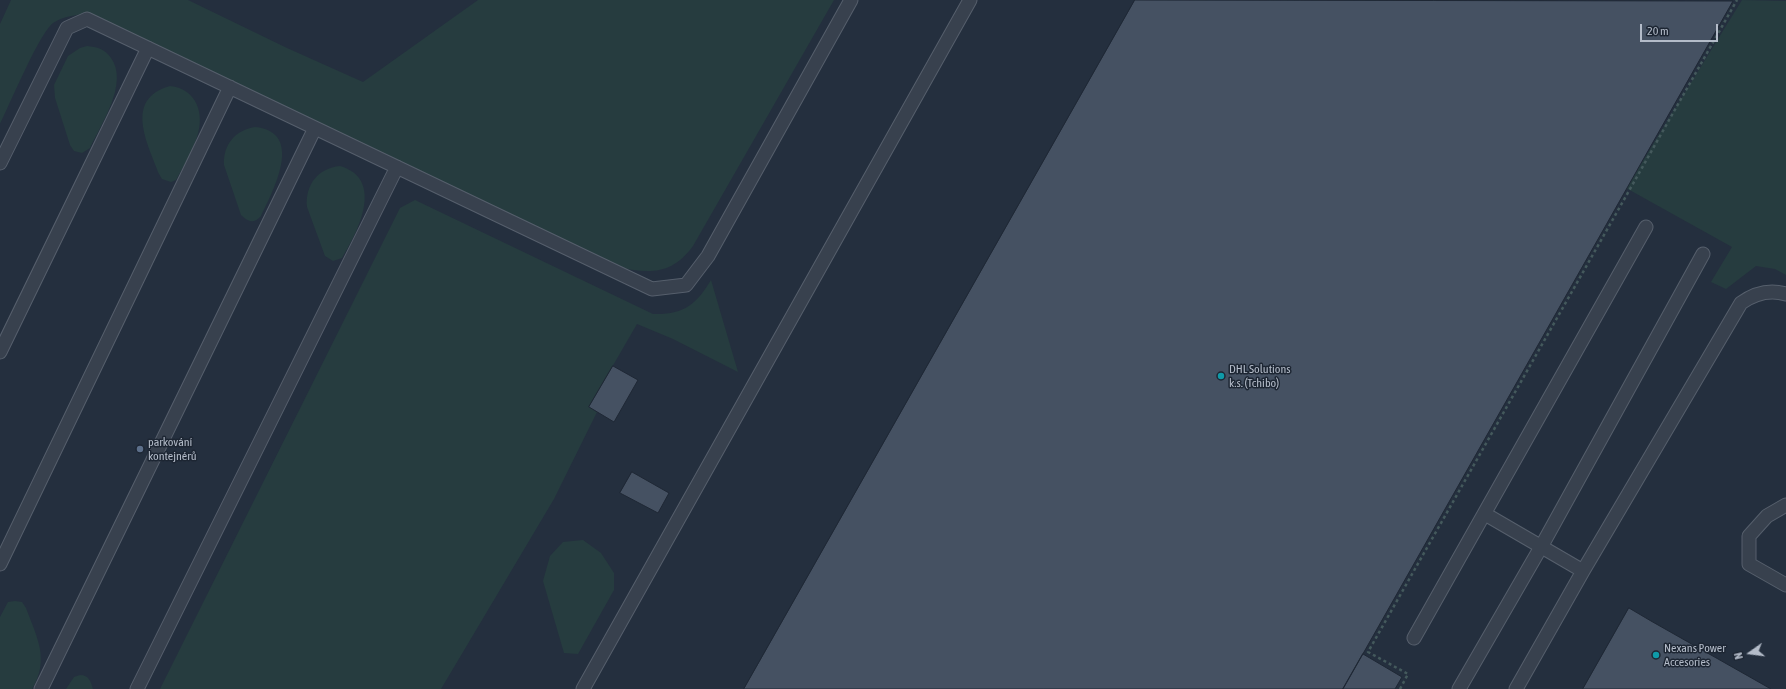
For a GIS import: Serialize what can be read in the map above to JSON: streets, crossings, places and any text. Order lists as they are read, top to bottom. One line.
{"places":["DHL Solutions k.s. (Tchibo)","parkování kontejnérů","Nexans Power Accesories"],"scale_bar":"20 m","north":"left"}
